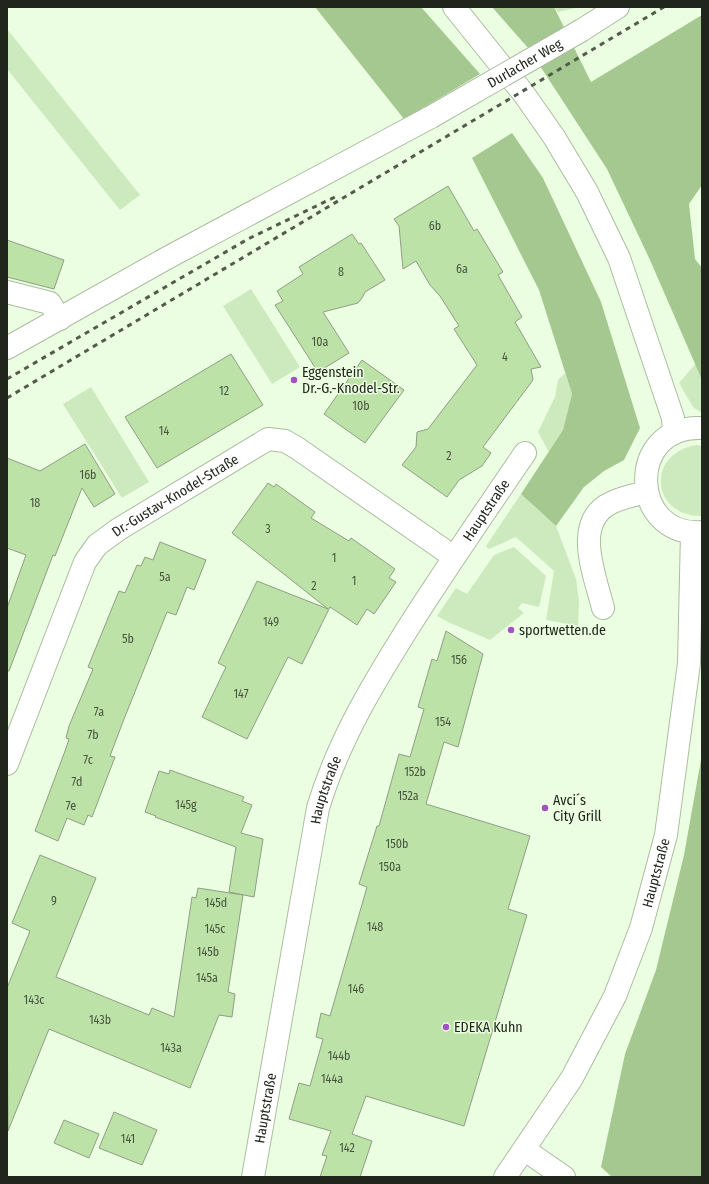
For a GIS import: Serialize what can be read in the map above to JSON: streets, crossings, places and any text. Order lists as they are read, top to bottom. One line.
{"streets":{"street":["Durlacher Weg","Dr.-Gustav-Knodel-Straße","Hauptstraße"]},"crossings":[["Dr.-Gustav-Knodel-Straße","Hauptstraße"]],"places":["Eggenstein Dr.-G.-Knodel-Str.","sportwetten.de","Avci´s City Grill","EDEKA Kuhn"],"house_numbers":["6b","6a","8","10a","4","12","10b","14","2","16b","18","3","1","5a","1","2","149","5b","156","147","7a","154","7b","7c","152b","7d","152a","145g","7e","150b","150a","9","145d","148","145c","145b","145a","146","143c","143b","143a","144b","144a","141","142"]}
